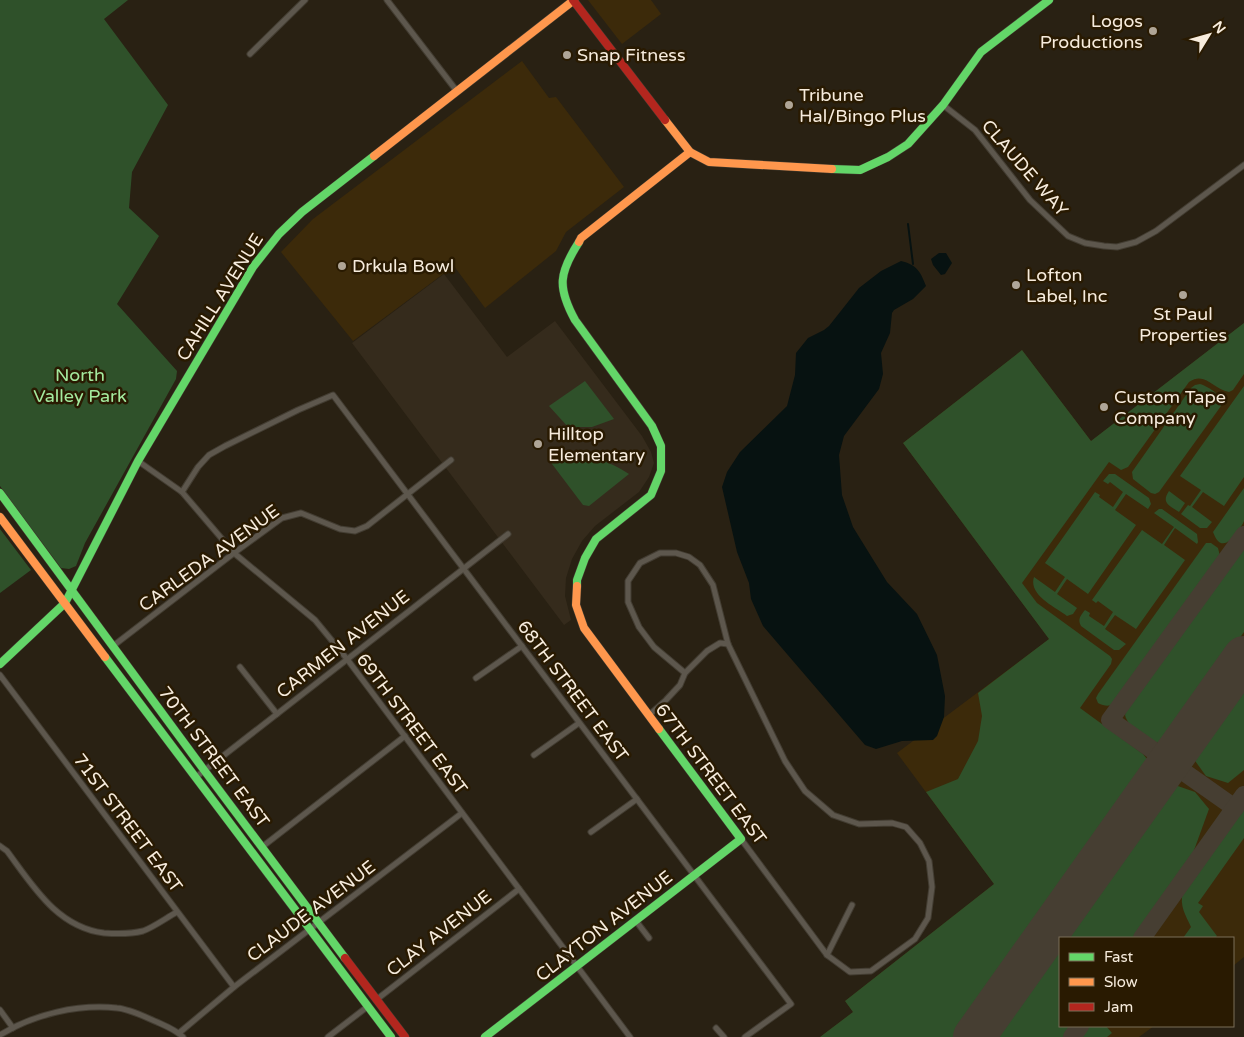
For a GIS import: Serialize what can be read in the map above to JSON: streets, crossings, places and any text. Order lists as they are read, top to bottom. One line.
{"streets":{"street":["CLAUDE WAY","CAHILL AVENUE","CARLEDA AVENUE","CARMEN AVENUE","68TH STREET EAST","69TH STREET EAST","70TH STREET EAST","67TH STREET EAST","71ST STREET EAST","CLAUDE AVENUE","CLAYTON AVENUE","CLAY AVENUE"]},"crossings":[["CAHILL AVENUE","69TH STREET EAST"],["CAHILL AVENUE","70TH STREET EAST"],["CARLEDA AVENUE","68TH STREET EAST"],["CARLEDA AVENUE","69TH STREET EAST"],["CARLEDA AVENUE","70TH STREET EAST"],["CARMEN AVENUE","68TH STREET EAST"],["CARMEN AVENUE","69TH STREET EAST"],["CARMEN AVENUE","70TH STREET EAST"],["68TH STREET EAST","69TH STREET EAST"],["68TH STREET EAST","CLAYTON AVENUE"],["69TH STREET EAST","CLAUDE AVENUE"],["69TH STREET EAST","CLAYTON AVENUE"],["69TH STREET EAST","CLAY AVENUE"],["70TH STREET EAST","CLAUDE AVENUE"],["70TH STREET EAST","CLAY AVENUE"],["67TH STREET EAST","CLAYTON AVENUE"],["71ST STREET EAST","CLAUDE AVENUE"]],"parks":["North Valley Park"],"places":["Logos Productions","Snap Fitness","Tribune Hal/Bingo Plus","Drkula Bowl","Lofton Label, Inc","St Paul Properties","Custom Tape Company","Hilltop Elementary"],"legend":["Fast","Slow","Jam"],"north":"top right"}
